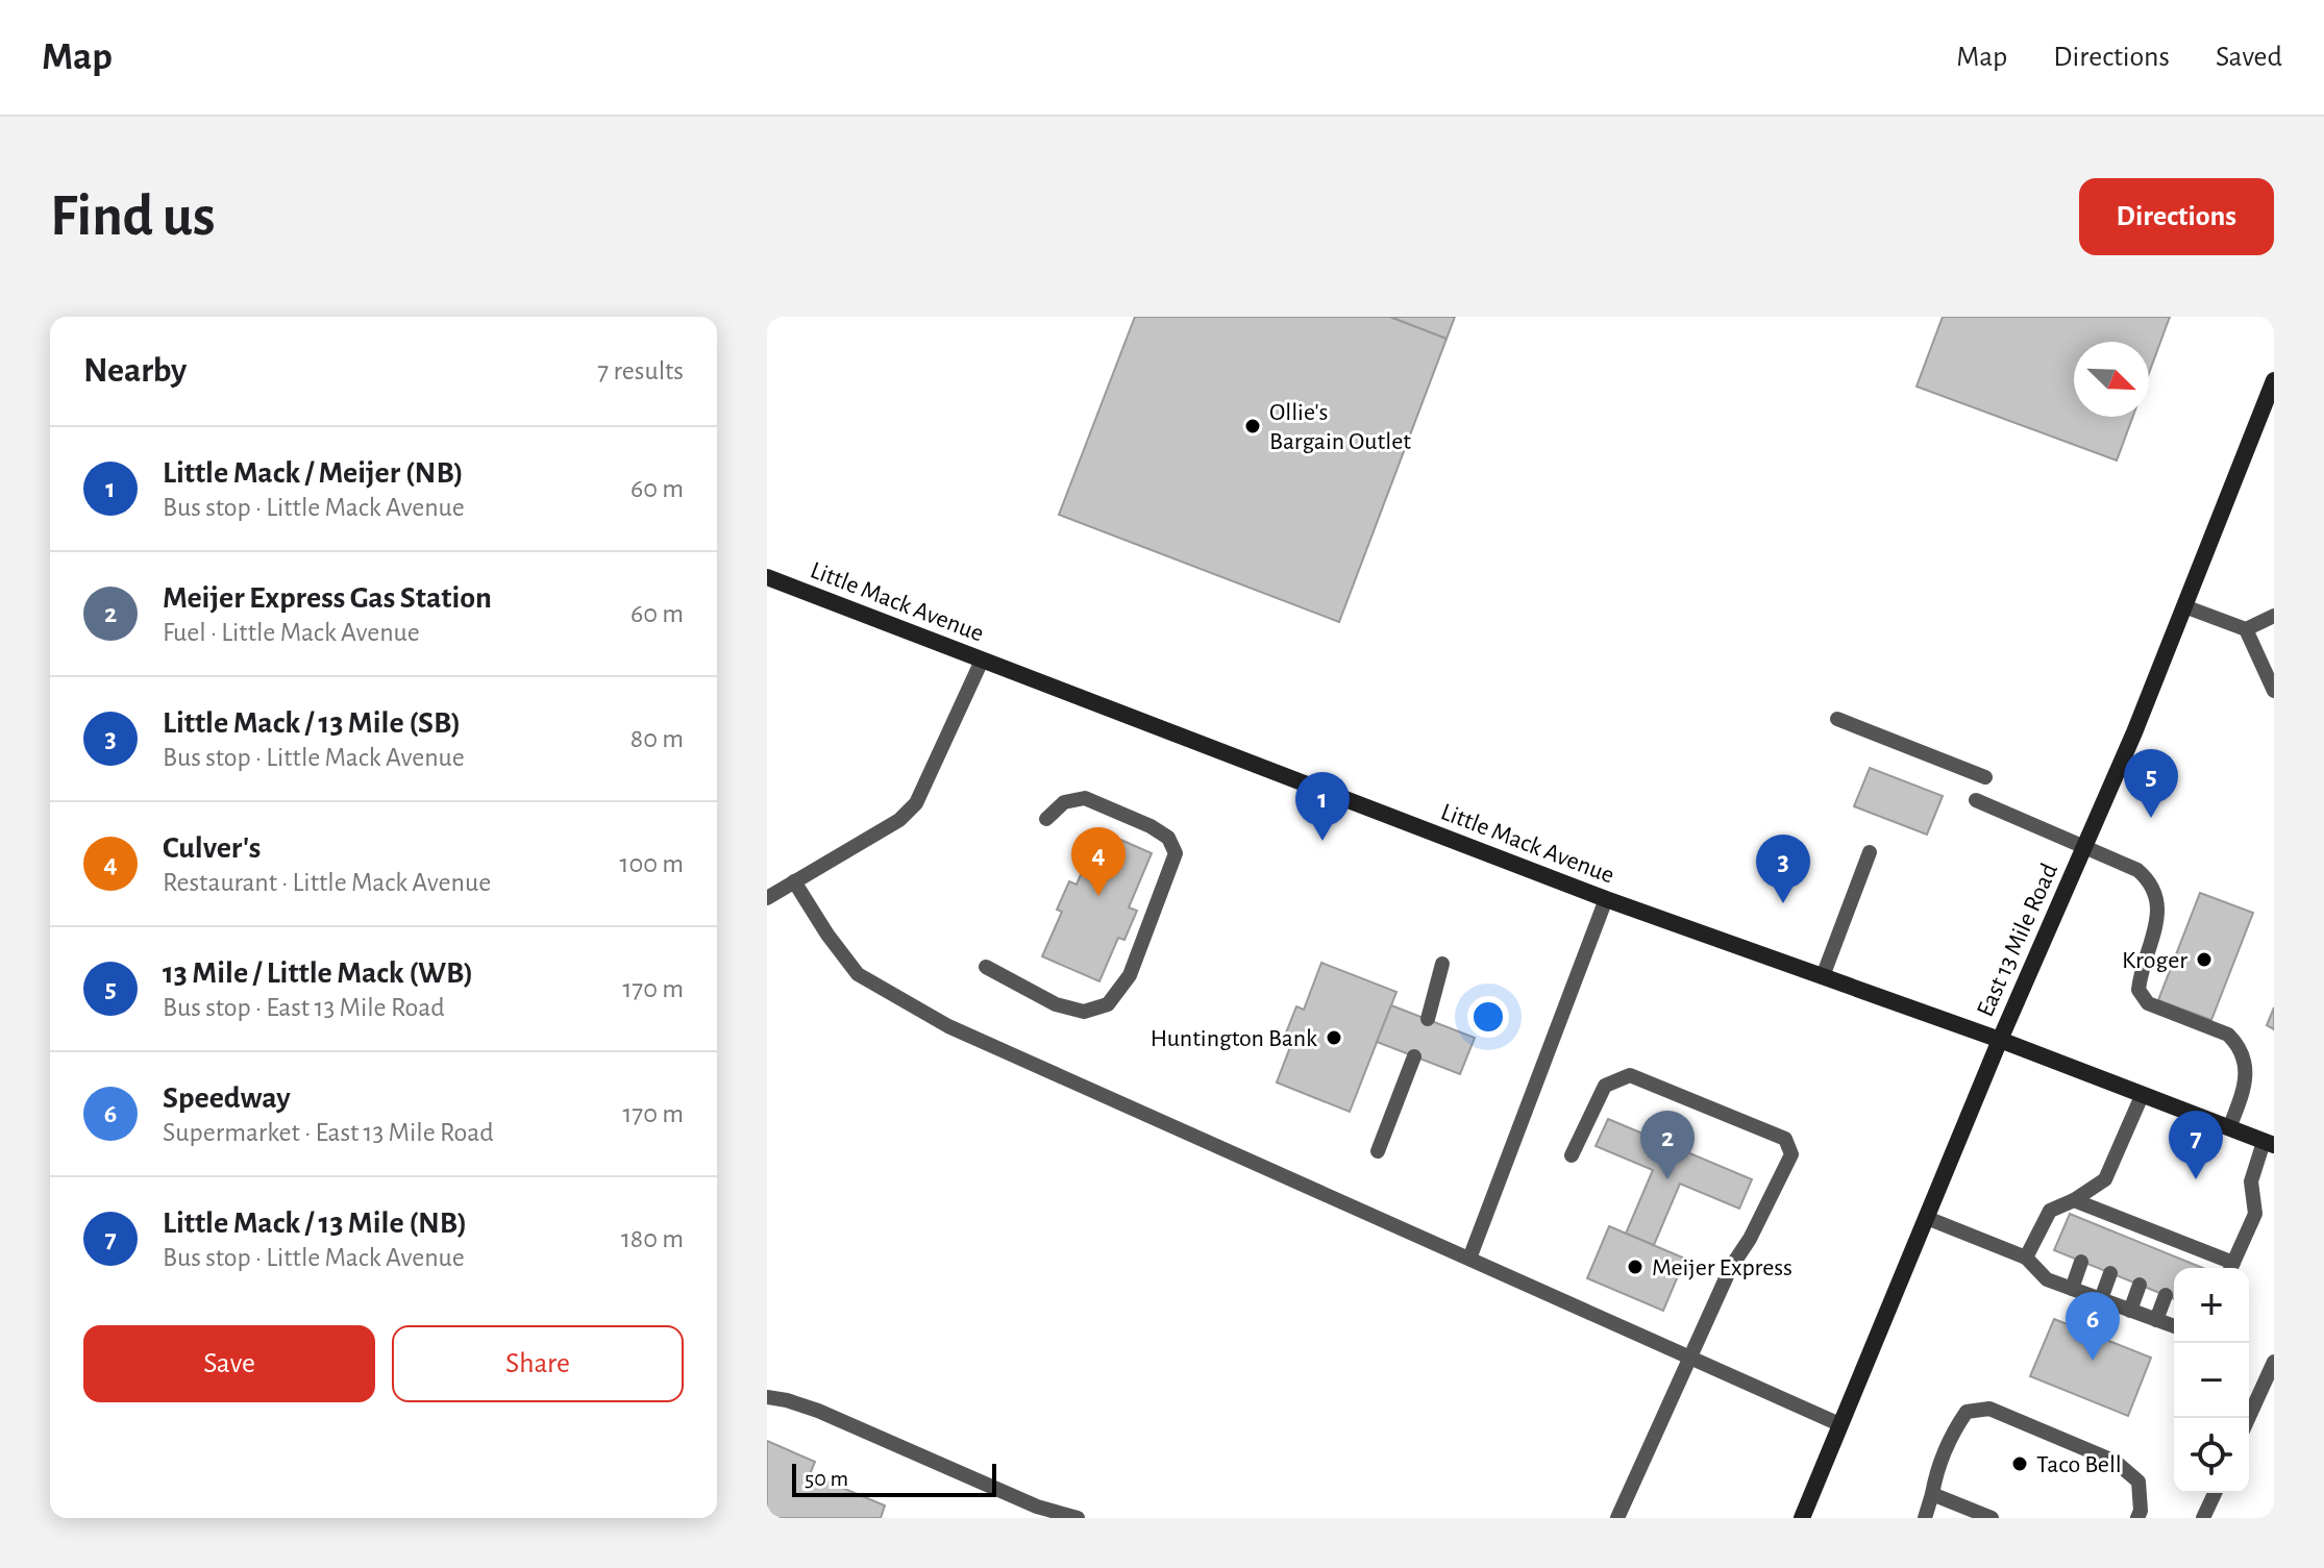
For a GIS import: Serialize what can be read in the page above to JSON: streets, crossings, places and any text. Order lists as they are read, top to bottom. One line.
{"streets":{"main road":["Little Mack Avenue","East 13 Mile Road"]},"crossings":[["Little Mack Avenue","East 13 Mile Road"]],"places":["Ollie's Bargain Outlet","Kroger","Huntington Bank","Meijer Express","Taco Bell"],"scale_bar":"50 m","north":"bottom right","page":{"header":"Map","nav":["Map","Directions","Saved"],"buttons":["Directions",["Save","Share"]],"title":"Find us","heading":["Nearby","7 results"],"list":[{"mark":"1","name":"Little Mack / Meijer (NB)","note":"Bus stop · Little Mack Avenue","value":"60 m"},{"mark":"2","name":"Meijer Express Gas Station","note":"Fuel · Little Mack Avenue","value":"60 m"},{"mark":"3","name":"Little Mack / 13 Mile (SB)","note":"Bus stop · Little Mack Avenue","value":"80 m"},{"mark":"4","name":"Culver's","note":"Restaurant · Little Mack Avenue","value":"100 m"},{"mark":"5","name":"13 Mile / Little Mack (WB)","note":"Bus stop · East 13 Mile Road","value":"170 m"},{"mark":"6","name":"Speedway","note":"Supermarket · East 13 Mile Road","value":"170 m"},{"mark":"7","name":"Little Mack / 13 Mile (NB)","note":"Bus stop · Little Mack Avenue","value":"180 m"}],"pins":["5","1","4","3","2","7","6"],"map_buttons":["+","−"],"scale":"50 m"}}
